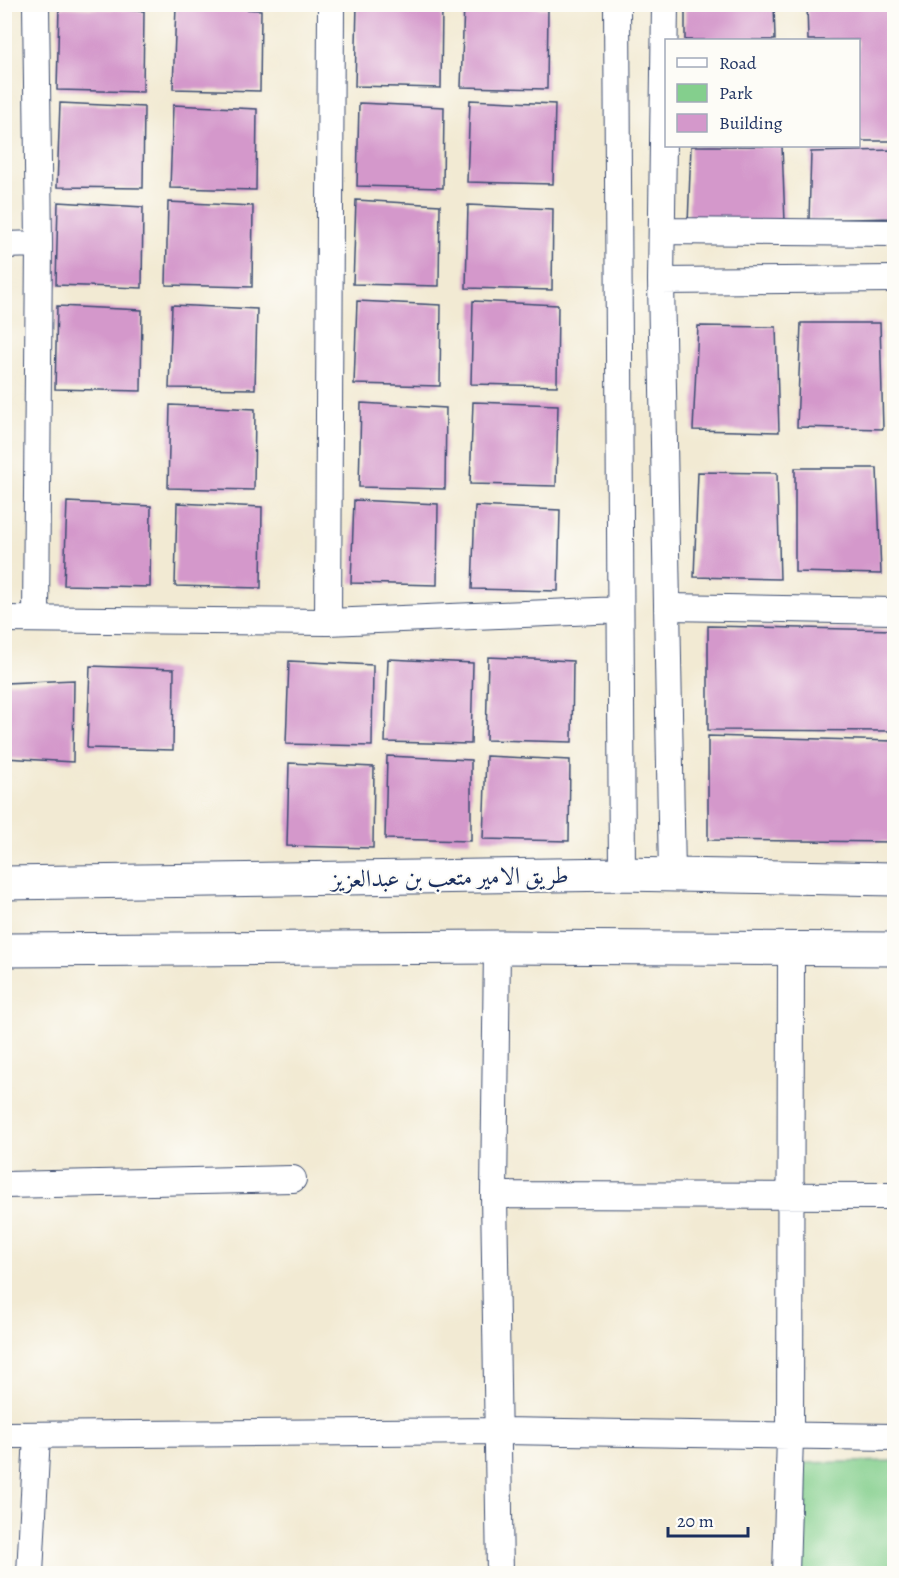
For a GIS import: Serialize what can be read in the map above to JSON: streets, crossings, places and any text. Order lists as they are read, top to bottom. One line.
{"streets":{"main road":["طريق الامير متعب بن عبدالعزيز"]},"legend":["Road","Park","Building"],"scale_bar":"20 m"}
